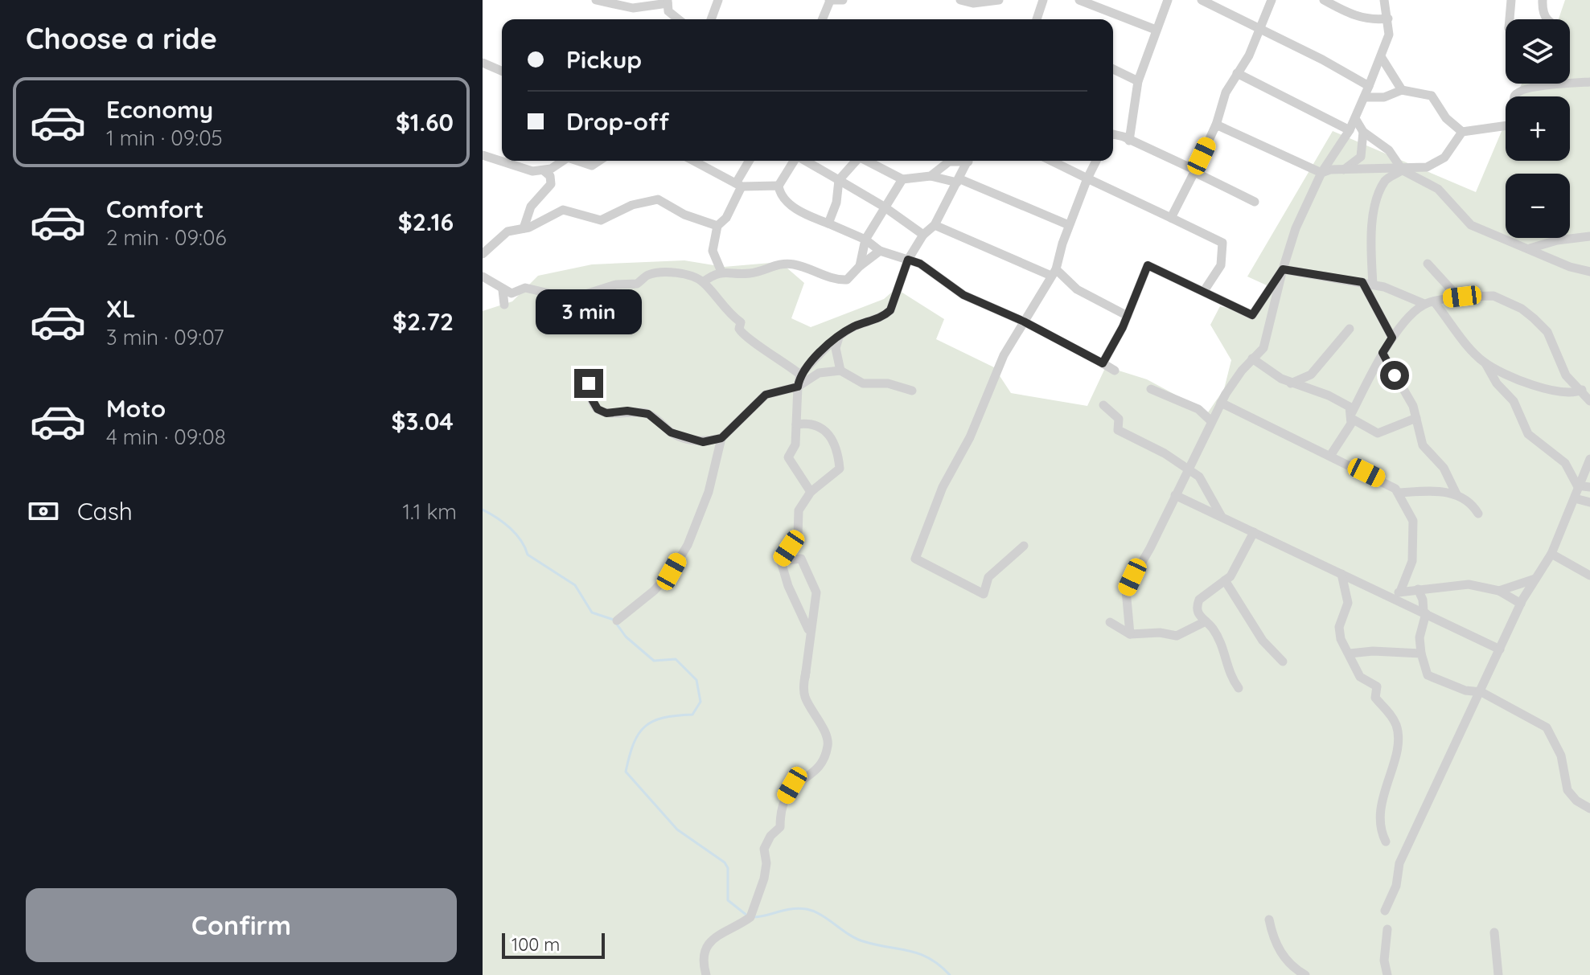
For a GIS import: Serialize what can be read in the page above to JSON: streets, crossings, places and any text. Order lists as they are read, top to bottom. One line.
{"scale_bar":"100 m","page":{"heading":"Choose a ride","map_buttons":["+","−"],"banner":["Pickup","Drop-off"],"list":[{"name":"Economy","note":"1 min · 09:05","value":"$1.60"},{"name":"Comfort","note":"2 min · 09:06","value":"$2.16"},{"name":"XL","note":"3 min · 09:07","value":"$2.72"},{"name":"Moto","note":"4 min · 09:08","value":"$3.04"}],"bubble":"3 min","pay":["Cash","1.1 km"],"buttons":"Confirm","scale":"100 m"}}
